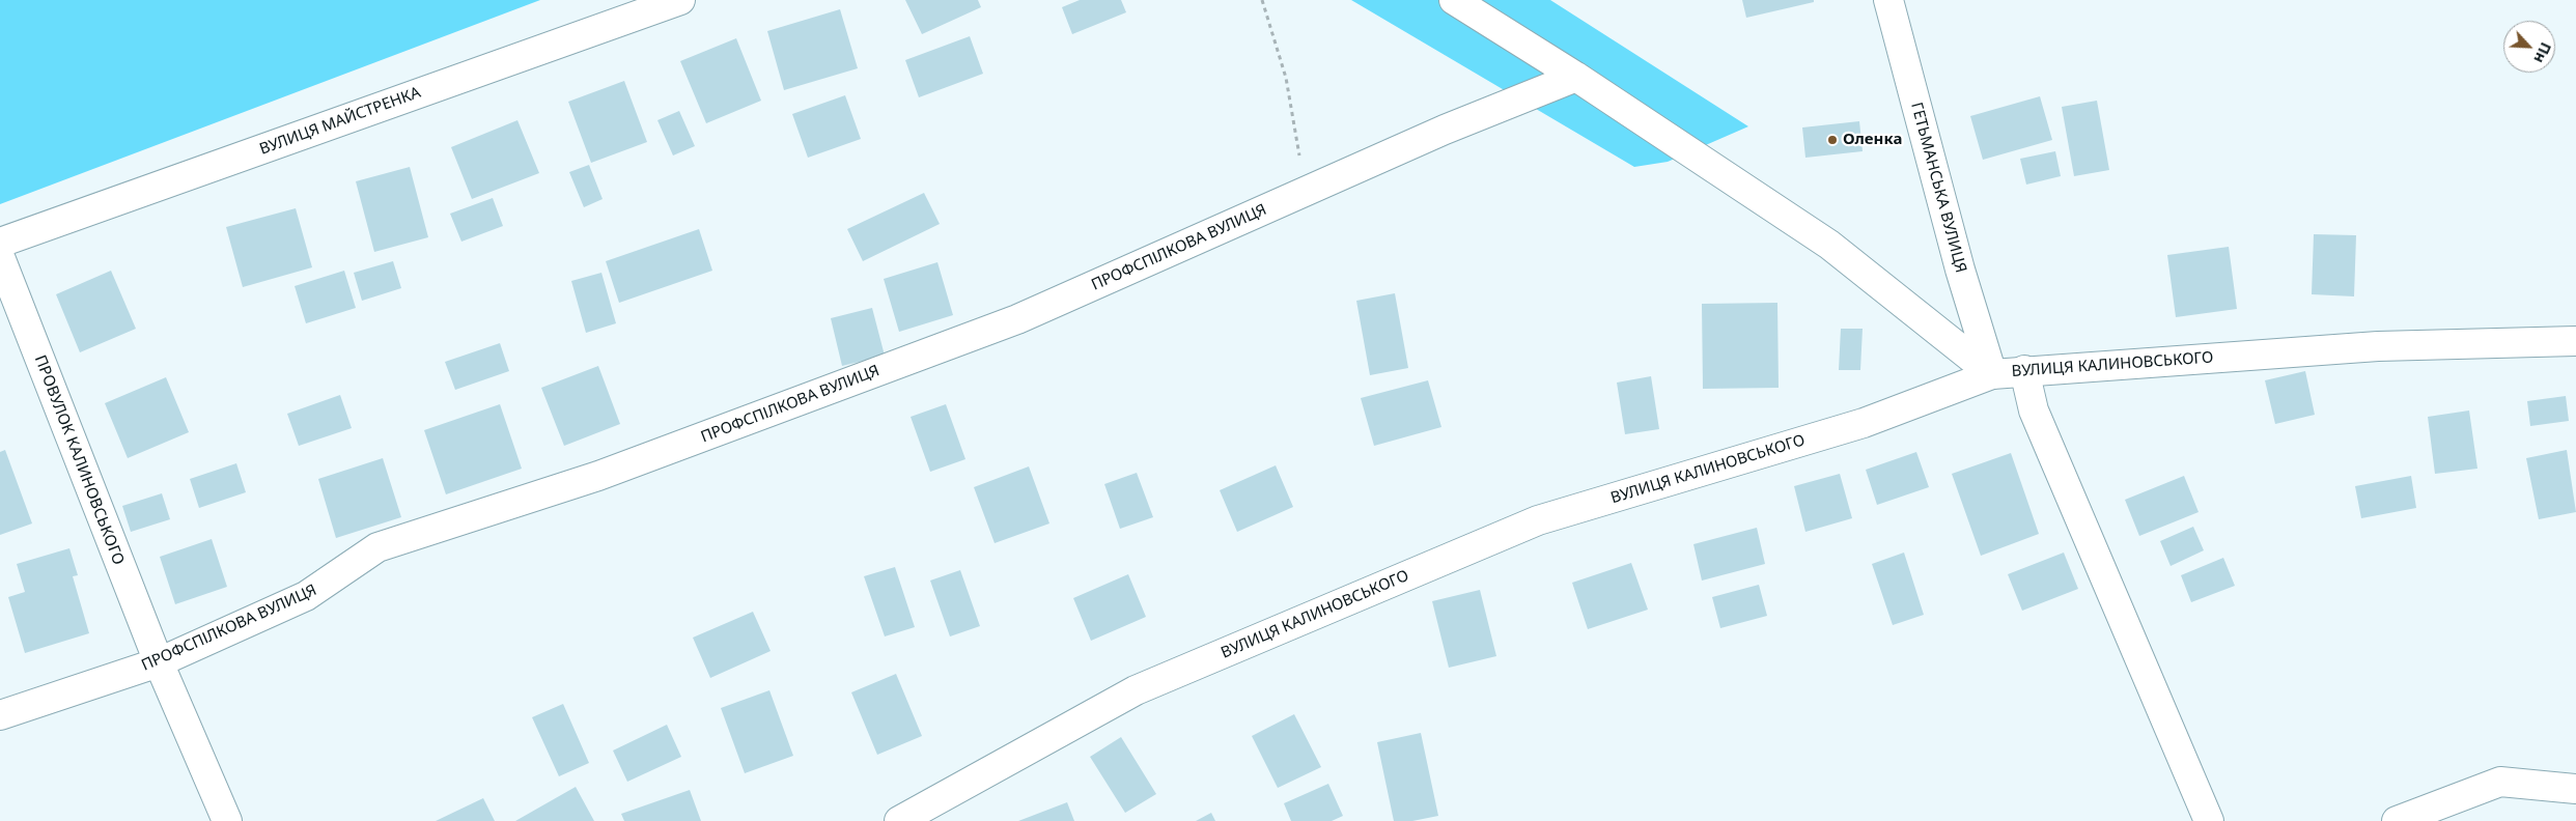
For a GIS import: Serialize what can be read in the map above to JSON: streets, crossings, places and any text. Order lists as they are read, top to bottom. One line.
{"streets":{"street":["ВУЛИЦЯ МАЙСТРЕНКА","ГЕТЬМАНСЬКА ВУЛИЦЯ","ПРОФСПІЛКОВА ВУЛИЦЯ","ВУЛИЦЯ КАЛИНОВСЬКОГО","ПРОВУЛОК КАЛИНОВСЬКОГО"]},"crossings":[["ГЕТЬМАНСЬКА ВУЛИЦЯ","ВУЛИЦЯ КАЛИНОВСЬКОГО"],["ПРОФСПІЛКОВА ВУЛИЦЯ","ПРОВУЛОК КАЛИНОВСЬКОГО"]],"places":["Оленка"],"north":"bottom right"}
